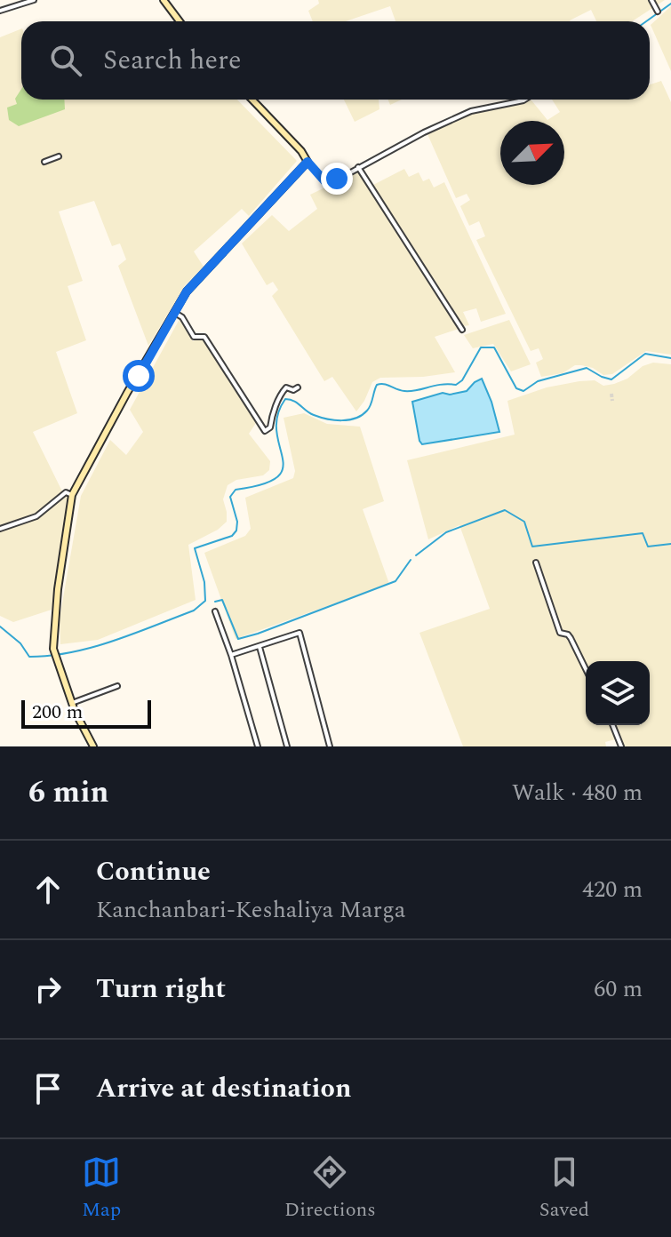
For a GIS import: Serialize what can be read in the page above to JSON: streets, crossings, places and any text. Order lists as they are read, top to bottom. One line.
{"scale_bar":"200 m","north":"top right","page":{"search":"Search here","scale":"200 m","heading":["6 min","Walk · 480 m"],"list":[["Continue","Kanchanbari-Keshaliya Marga","420 m"],["Turn right","60 m"],"Arrive at destination"],"nav":["Map","Directions","Saved"]}}
